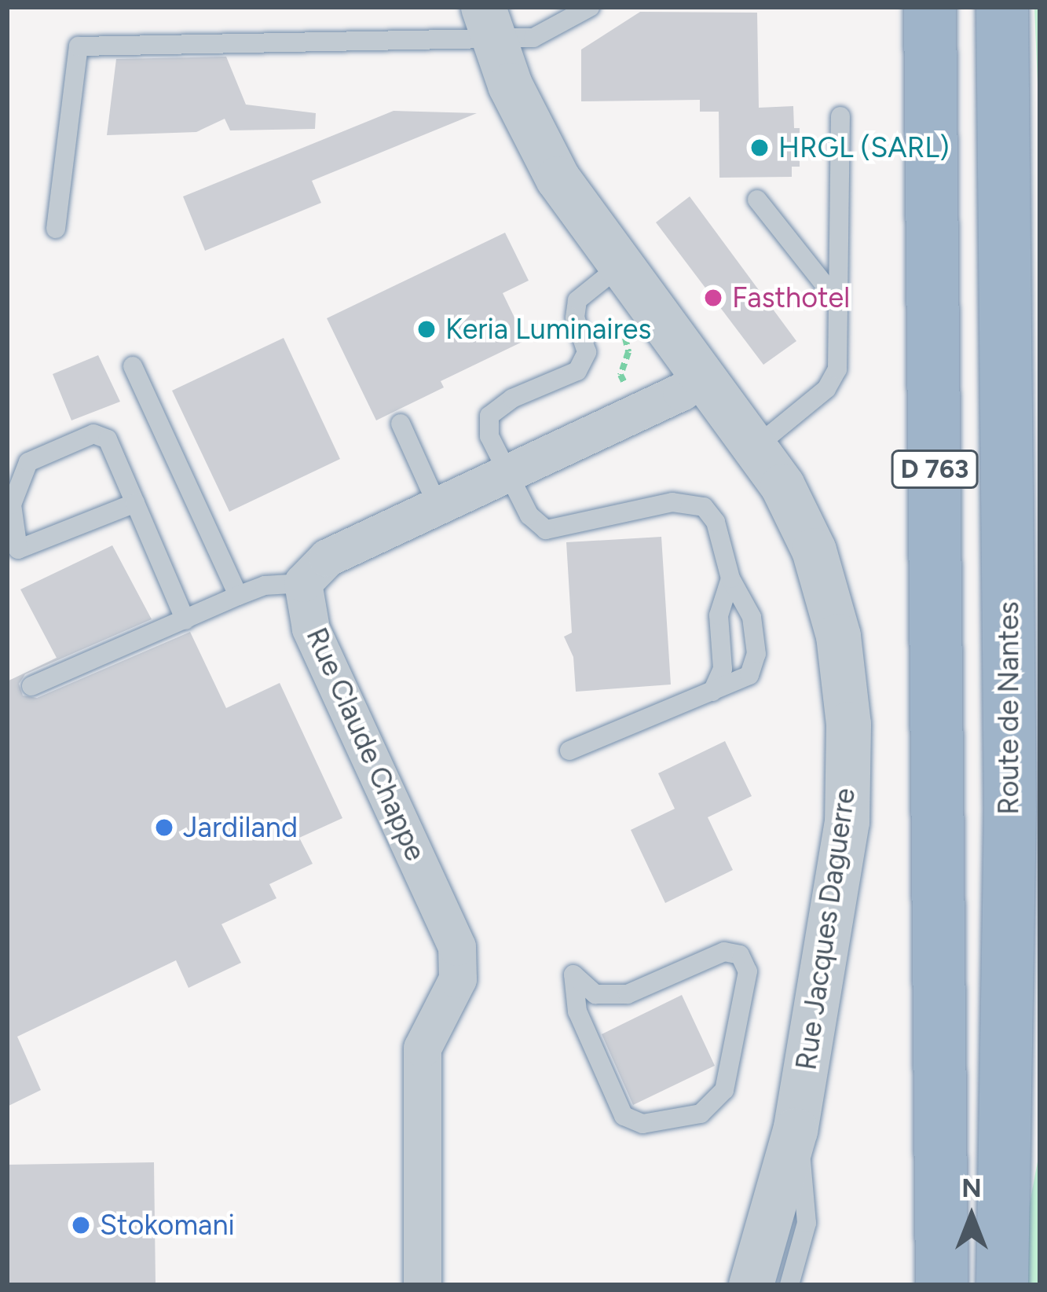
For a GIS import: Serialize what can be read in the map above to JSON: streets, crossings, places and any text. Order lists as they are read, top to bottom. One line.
{"streets":{"highway":["D 763","Route de Nantes"],"street":["Rue Claude Chappe","Rue Jacques Daguerre"]},"places":["HRGL (SARL)","Fasthotel","Keria Luminaires","Jardiland","Stokomani"],"north":"top"}
